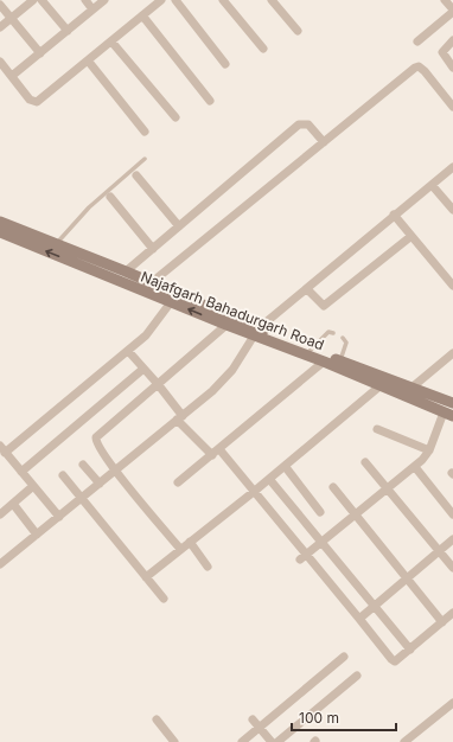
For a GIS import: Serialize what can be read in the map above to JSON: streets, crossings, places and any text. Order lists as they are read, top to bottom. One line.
{"streets":{"main road":["Najafgarh Bahadurgarh Road"]},"scale_bar":"100 m"}
